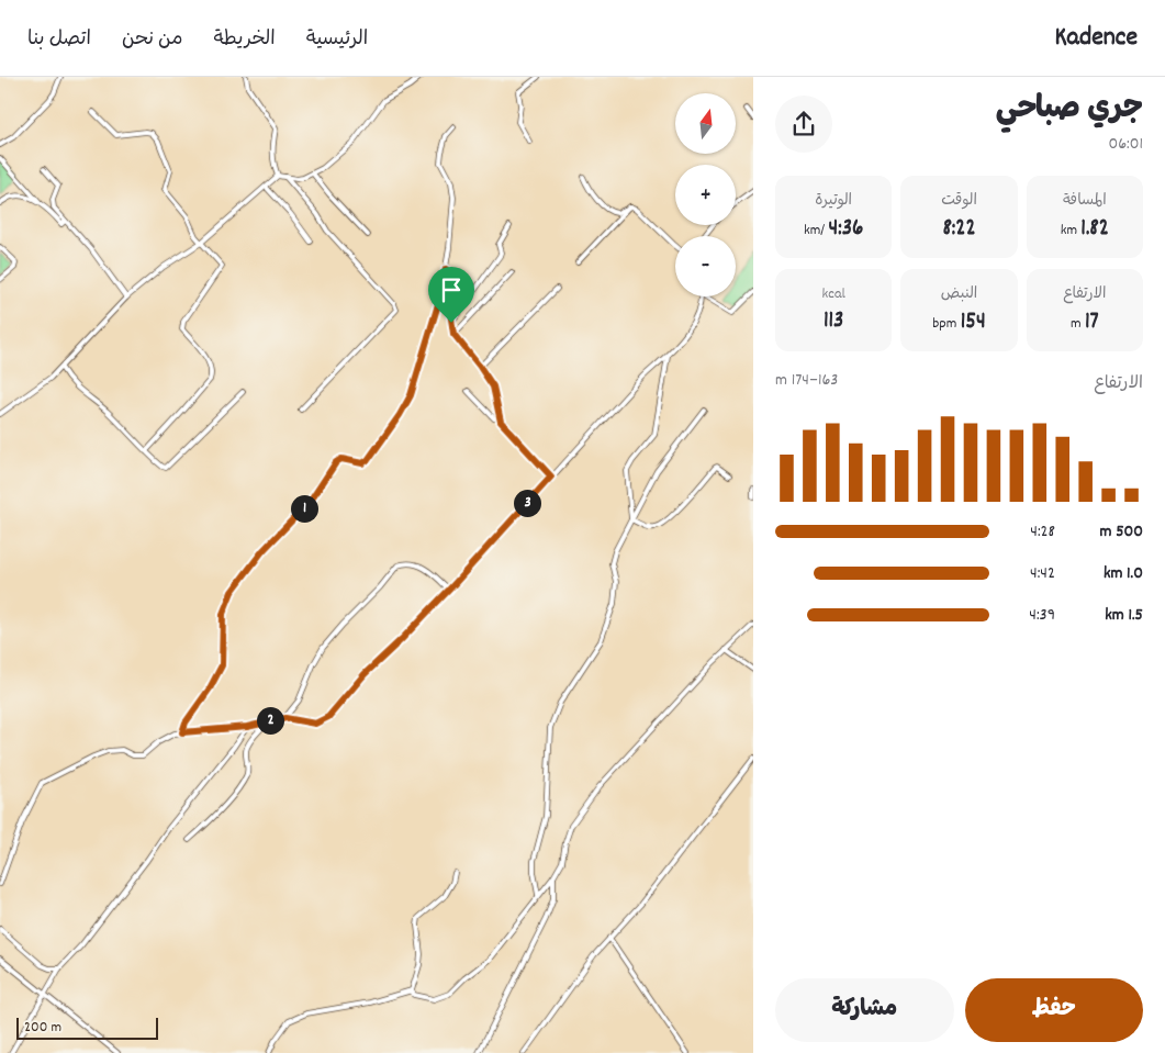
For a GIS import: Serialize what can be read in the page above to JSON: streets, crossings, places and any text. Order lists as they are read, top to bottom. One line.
{"scale_bar":"200 m","north":"top","page":{"header":"Kadence","nav":["الرئيسية","الخريطة","من نحن","اتصل بنا"],"heading":["جري صباحي","06:01"],"map_buttons":["+","−"],"stats":[["المسافة","1.82 km"],["الوقت","8:22"],["الوتيرة","4:36 /km"],["الارتفاع","17 m"],["النبض","154 bpm"],["kcal","113"]],"chart":["الارتفاع","163–174 m"],"pins":["3","1","2"],"list":[{"name":"500 m","note":"4:28"},{"name":"1.0 km","note":"4:42"},{"name":"1.5 km","note":"4:39"}],"buttons":["حفظ","مشاركة"],"scale":"200 m"}}
